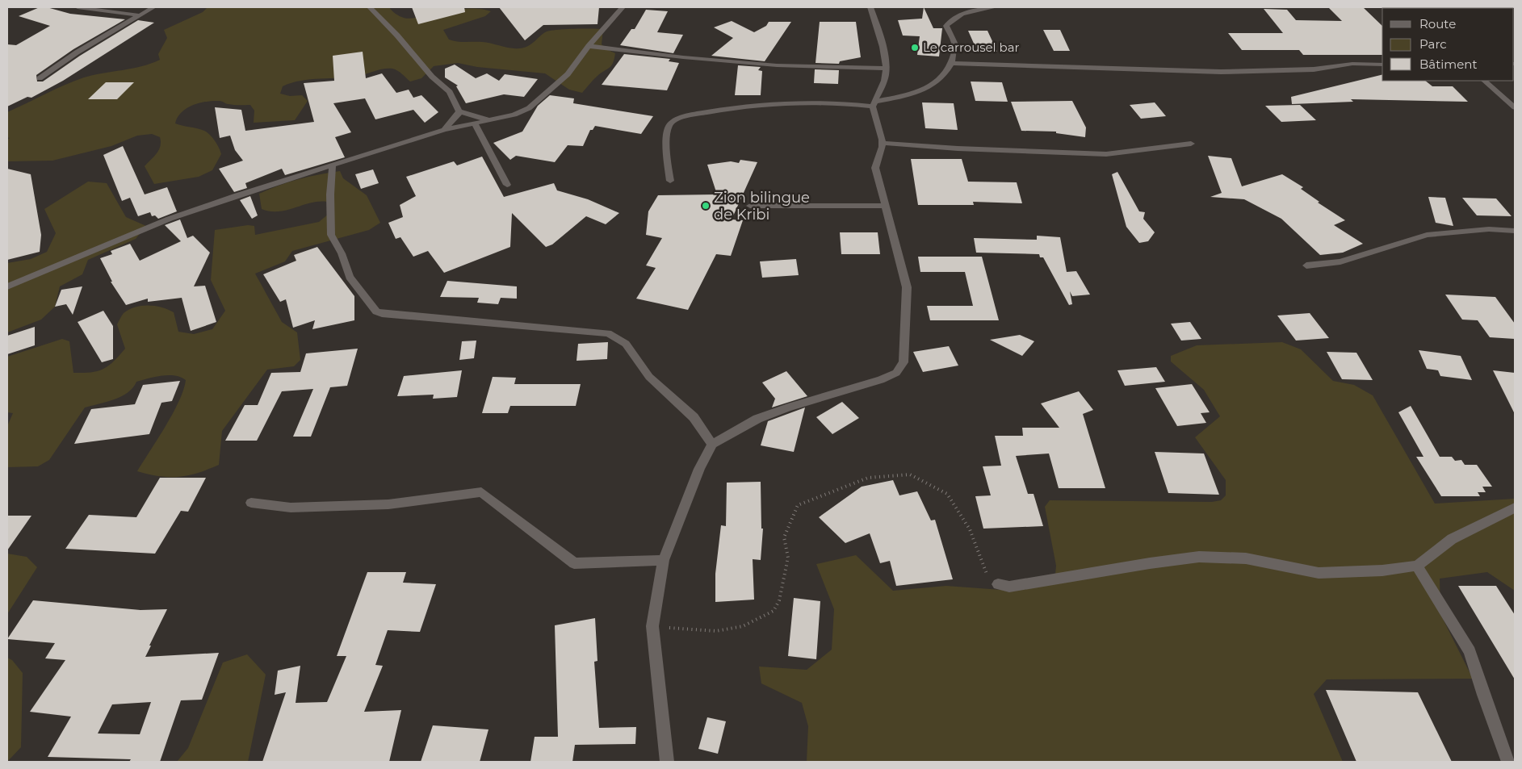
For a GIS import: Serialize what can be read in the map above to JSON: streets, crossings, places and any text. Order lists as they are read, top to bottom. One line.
{"places":["Le carrousel bar","Zion bilingue de Kribi"],"legend":["Route","Parc","Bâtiment"]}
